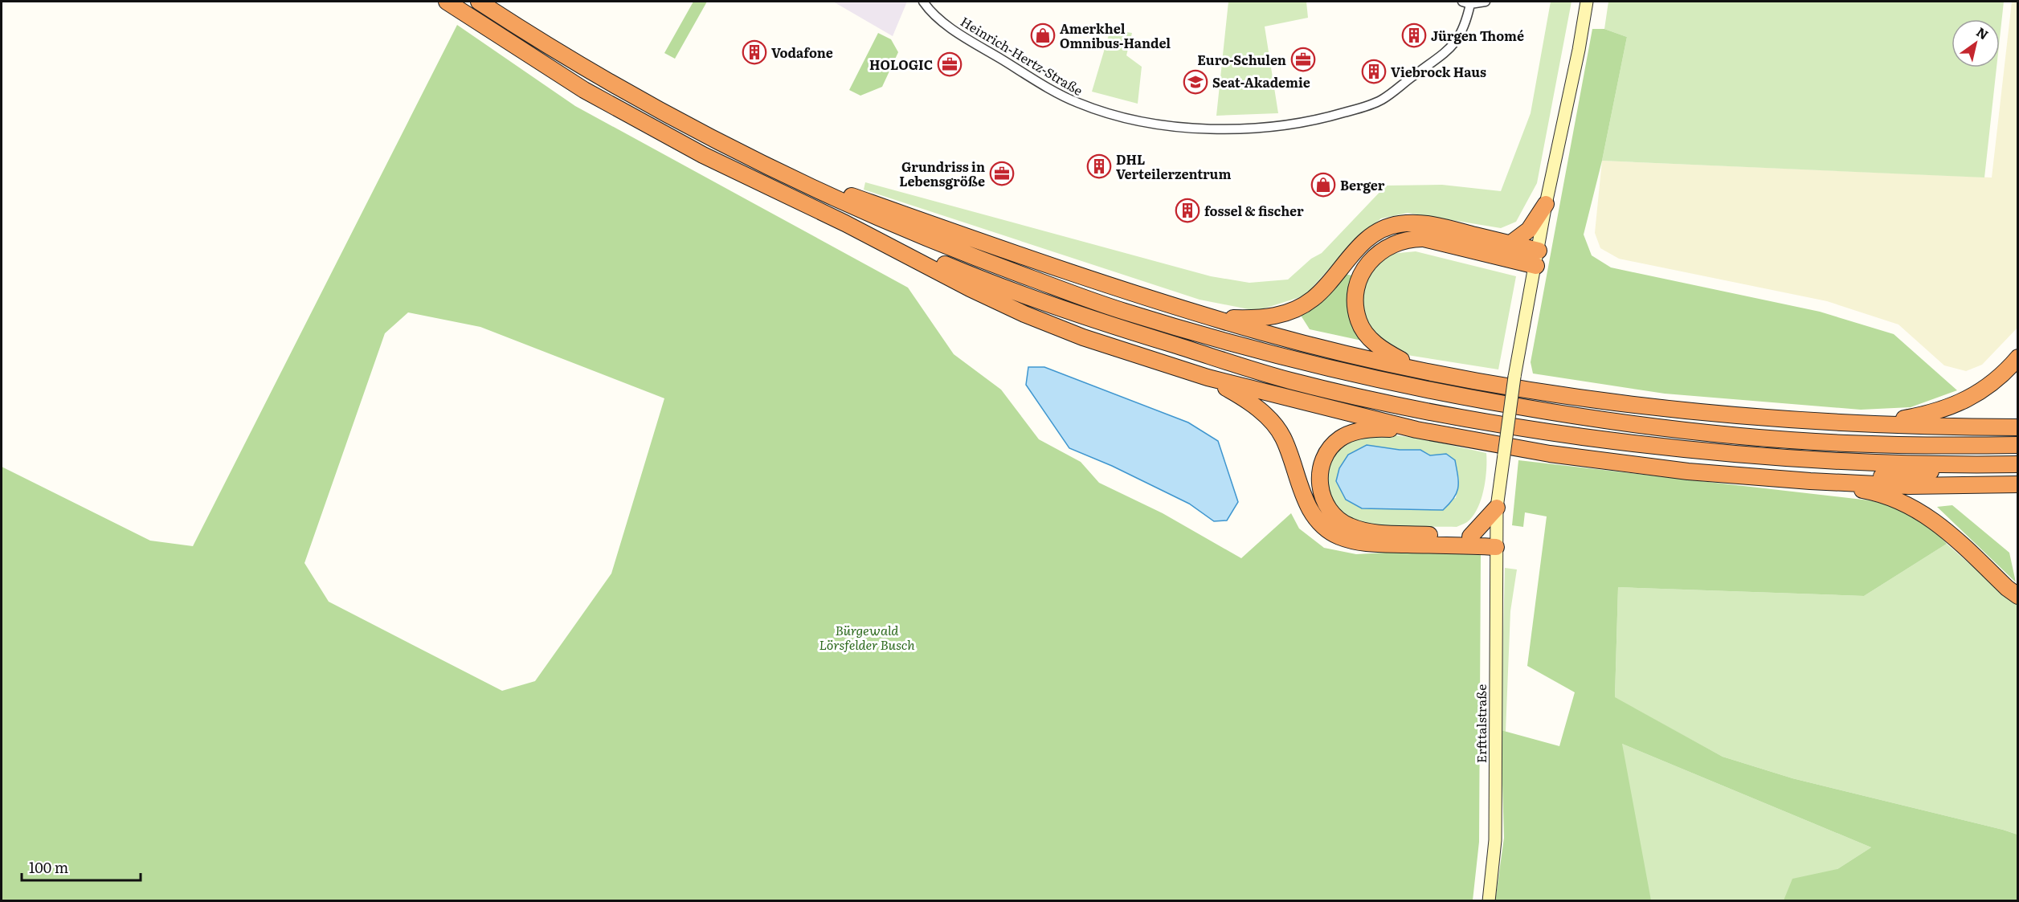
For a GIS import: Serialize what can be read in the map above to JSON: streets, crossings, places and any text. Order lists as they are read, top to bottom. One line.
{"streets":{"main road":["Erfttalstraße"],"street":["Heinrich-Hertz-Straße"]},"parks":["Bürgewald Lörsfelder Busch"],"places":{"shop":["Amerkhel Omnibus-Handel","Berger"],"building":["Jürgen Thomé","Vodafone","Viebrock Haus","DHL Verteilerzentrum","fossel & fischer"],"office":["Euro-Schulen","HOLOGIC","Grundriss in Lebensgröße"],"school or university":["Seat-Akademie"]},"scale_bar":"100 m","north":"top right"}
